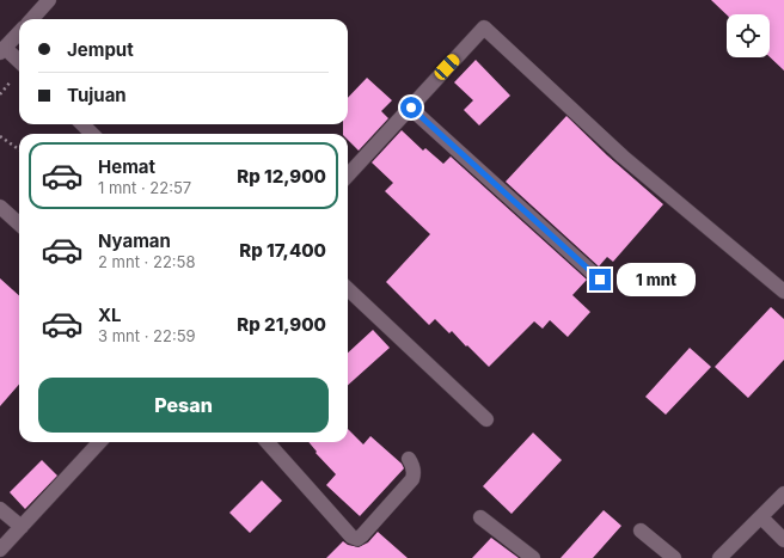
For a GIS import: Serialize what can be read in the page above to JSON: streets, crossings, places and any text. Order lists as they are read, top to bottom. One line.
{"page":{"banner":["Jemput","Tujuan"],"list":[{"name":"Hemat","note":"1 mnt · 22:57","value":"Rp 12,900"},{"name":"Nyaman","note":"2 mnt · 22:58","value":"Rp 17,400"},{"name":"XL","note":"3 mnt · 22:59","value":"Rp 21,900"}],"bubble":"1 mnt","buttons":"Pesan"}}
